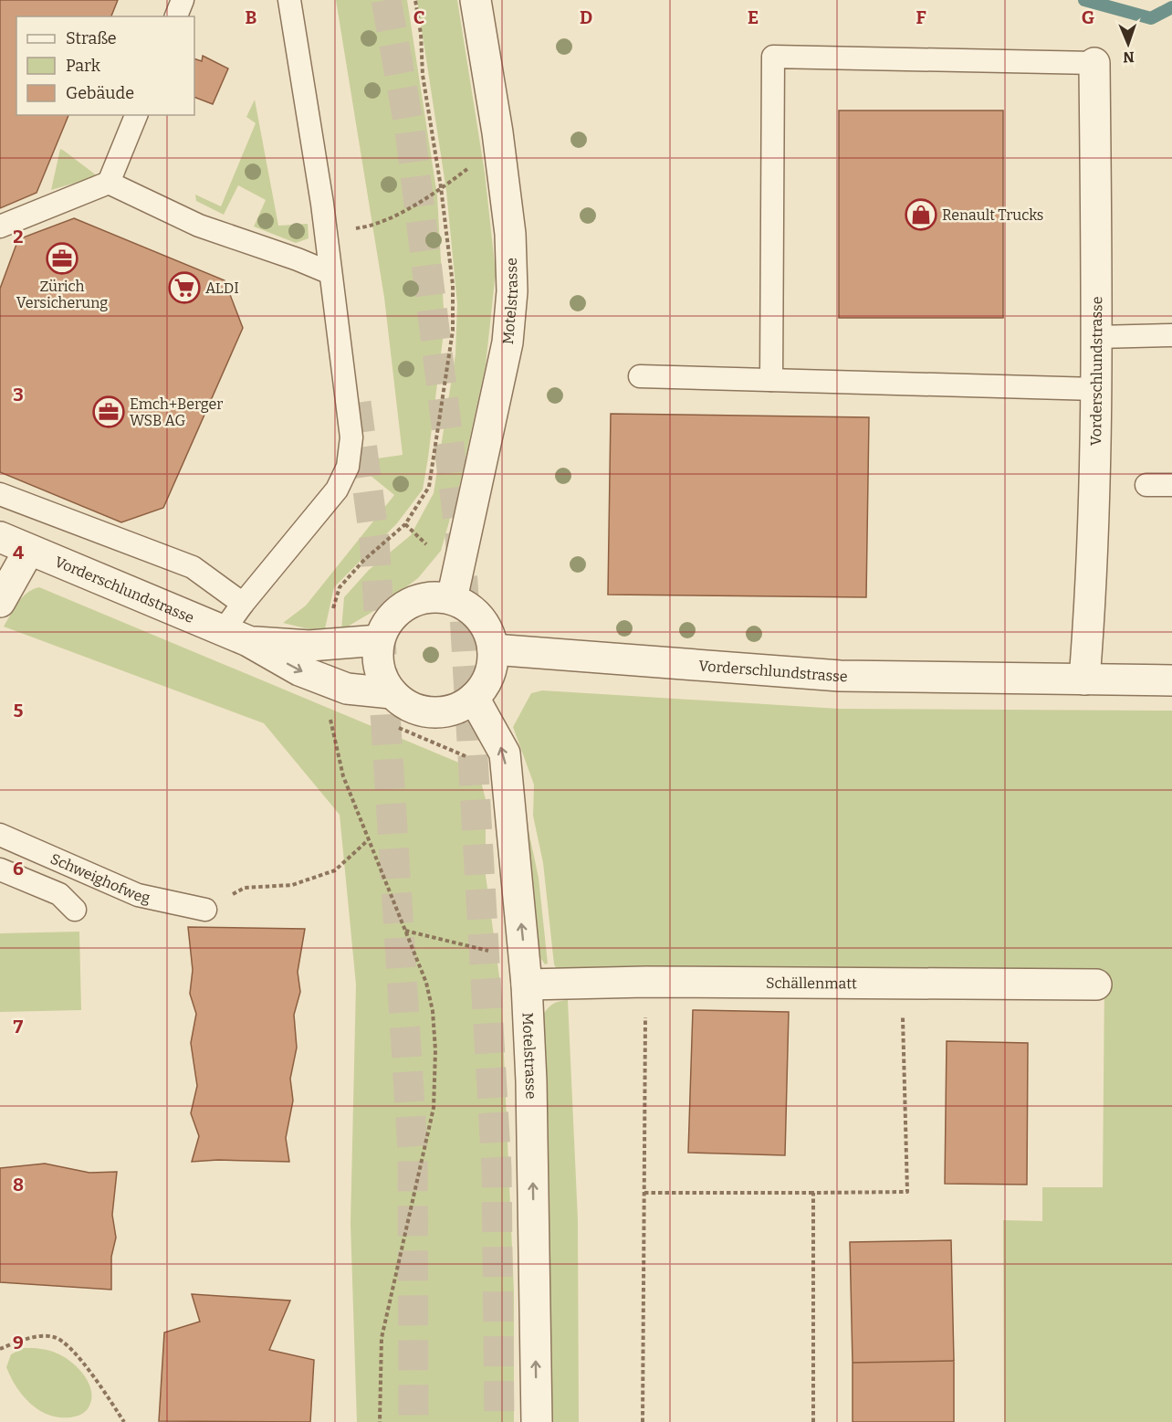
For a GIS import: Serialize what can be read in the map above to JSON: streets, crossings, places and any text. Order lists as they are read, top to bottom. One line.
{"streets":{"street":["Motelstrasse","Vorderschlundstrasse","Schällenmatt"],"lane":["Schweighofweg"]},"crossings":[["Motelstrasse","Vorderschlundstrasse"],["Motelstrasse","Schällenmatt"]],"one_way":["Motelstrasse"],"places":{"shop":["Renault Trucks"],"office":["Zürich Versicherung","Emch+Berger WSB AG"],"supermarket":["ALDI"]},"legend":["Straße","Park","Gebäude"],"north":"bottom","grid":{"columns":["B","C","D","E","F","G"],"rows":["2","3","4","5","6","7","8","9"]}}
